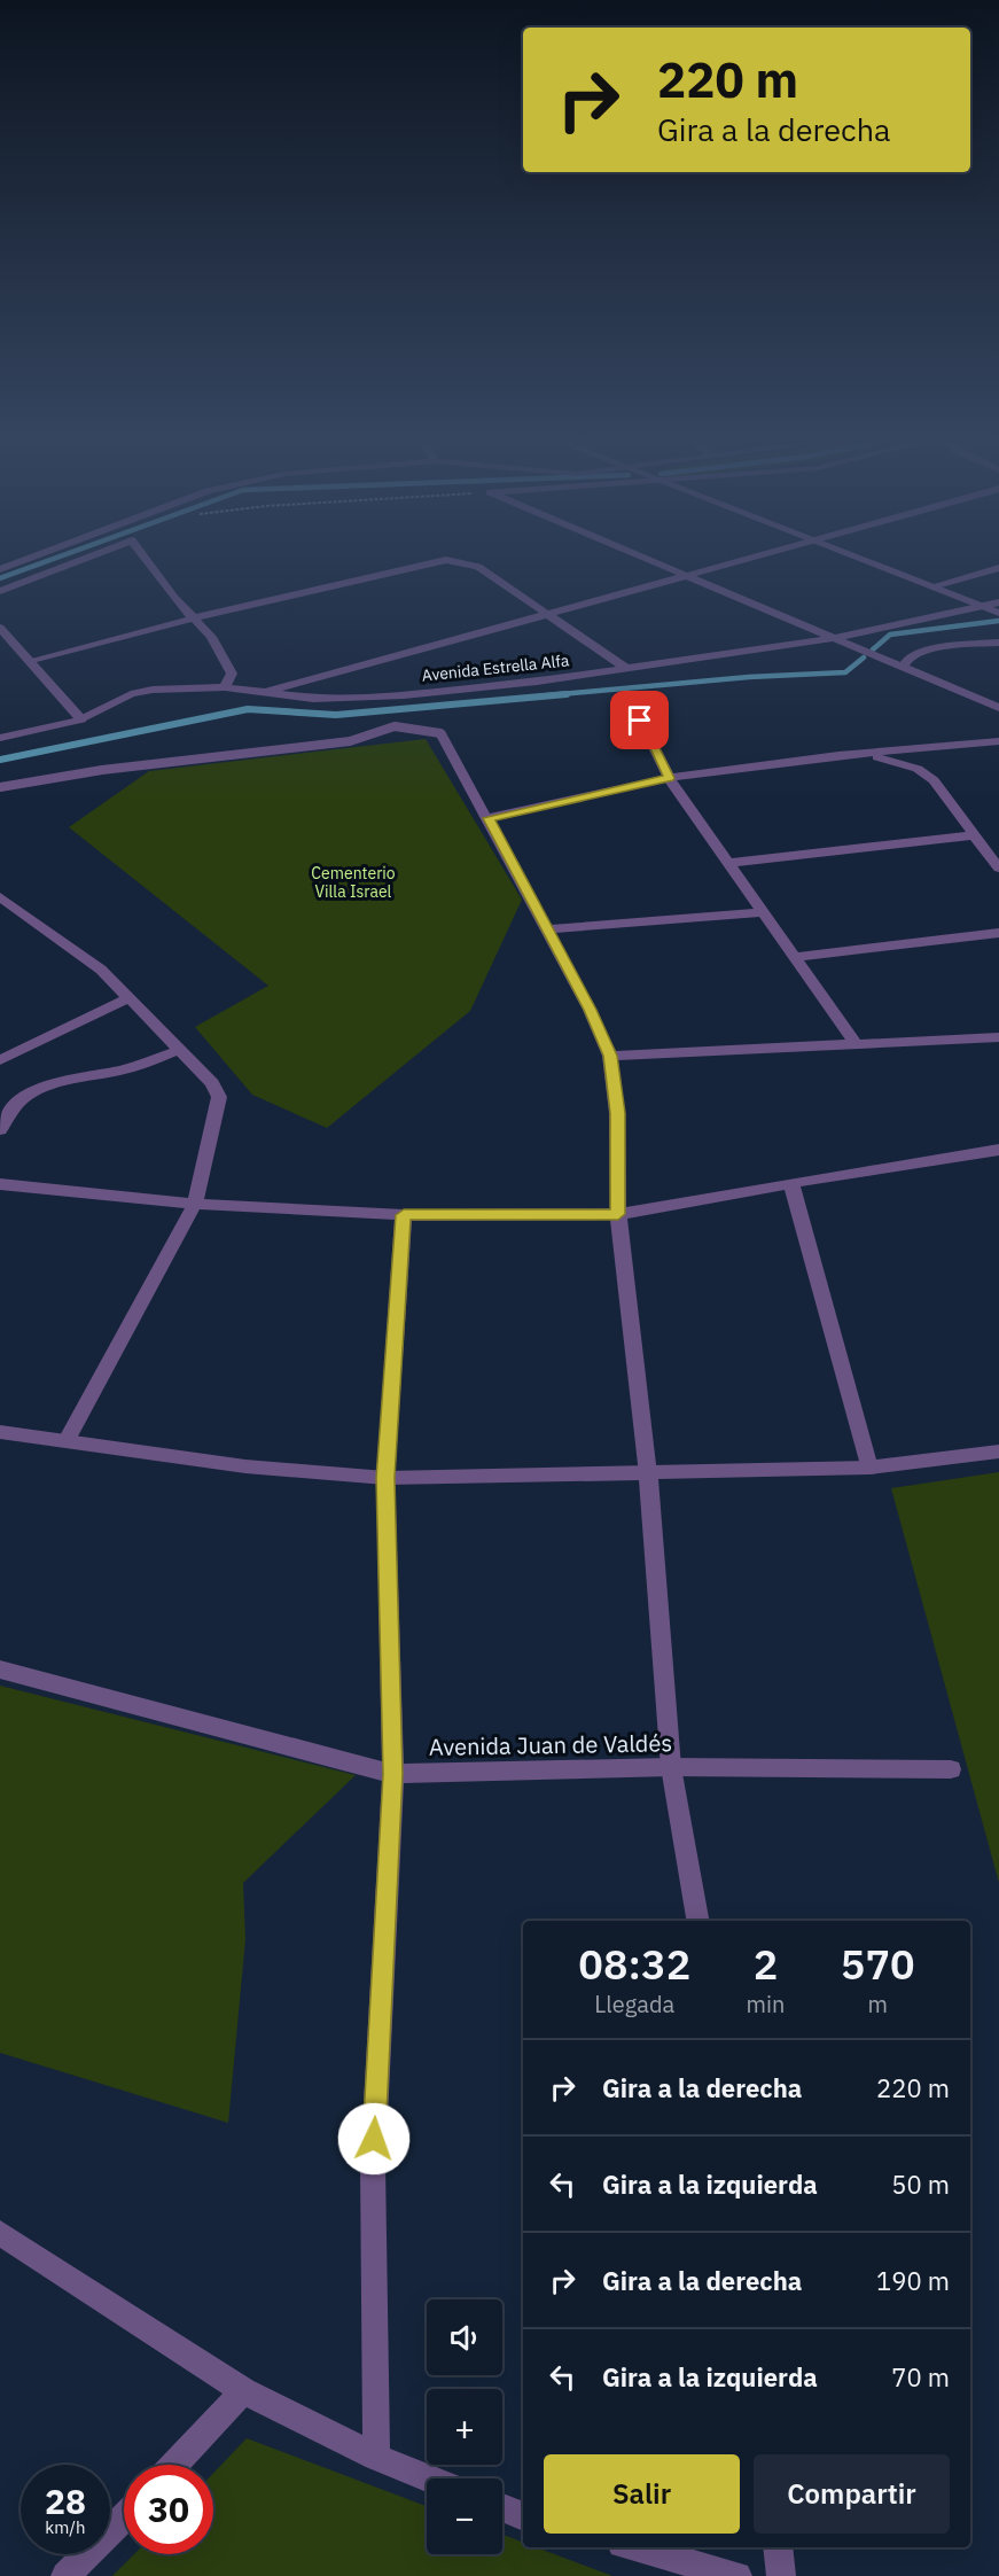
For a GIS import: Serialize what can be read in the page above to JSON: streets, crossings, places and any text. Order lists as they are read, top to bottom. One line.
{"streets":{"street":["Avenida Estrella Alfa","Avenida Juan de Valdés"]},"parks":["Cementerio Villa Israel"],"page":{"turn":["220 m","Gira a la derecha"],"eta":["08:32","Llegada","2","min","570","m"],"list":[{"name":"Gira a la derecha","value":"220 m"},{"name":"Gira a la izquierda","value":"50 m"},{"name":"Gira a la derecha","value":"190 m"},{"name":"Gira a la izquierda","value":"70 m"}],"map_buttons":["+","−"],"buttons":["Salir","Compartir"],"speed":"28 km/h","limit":"30"}}
